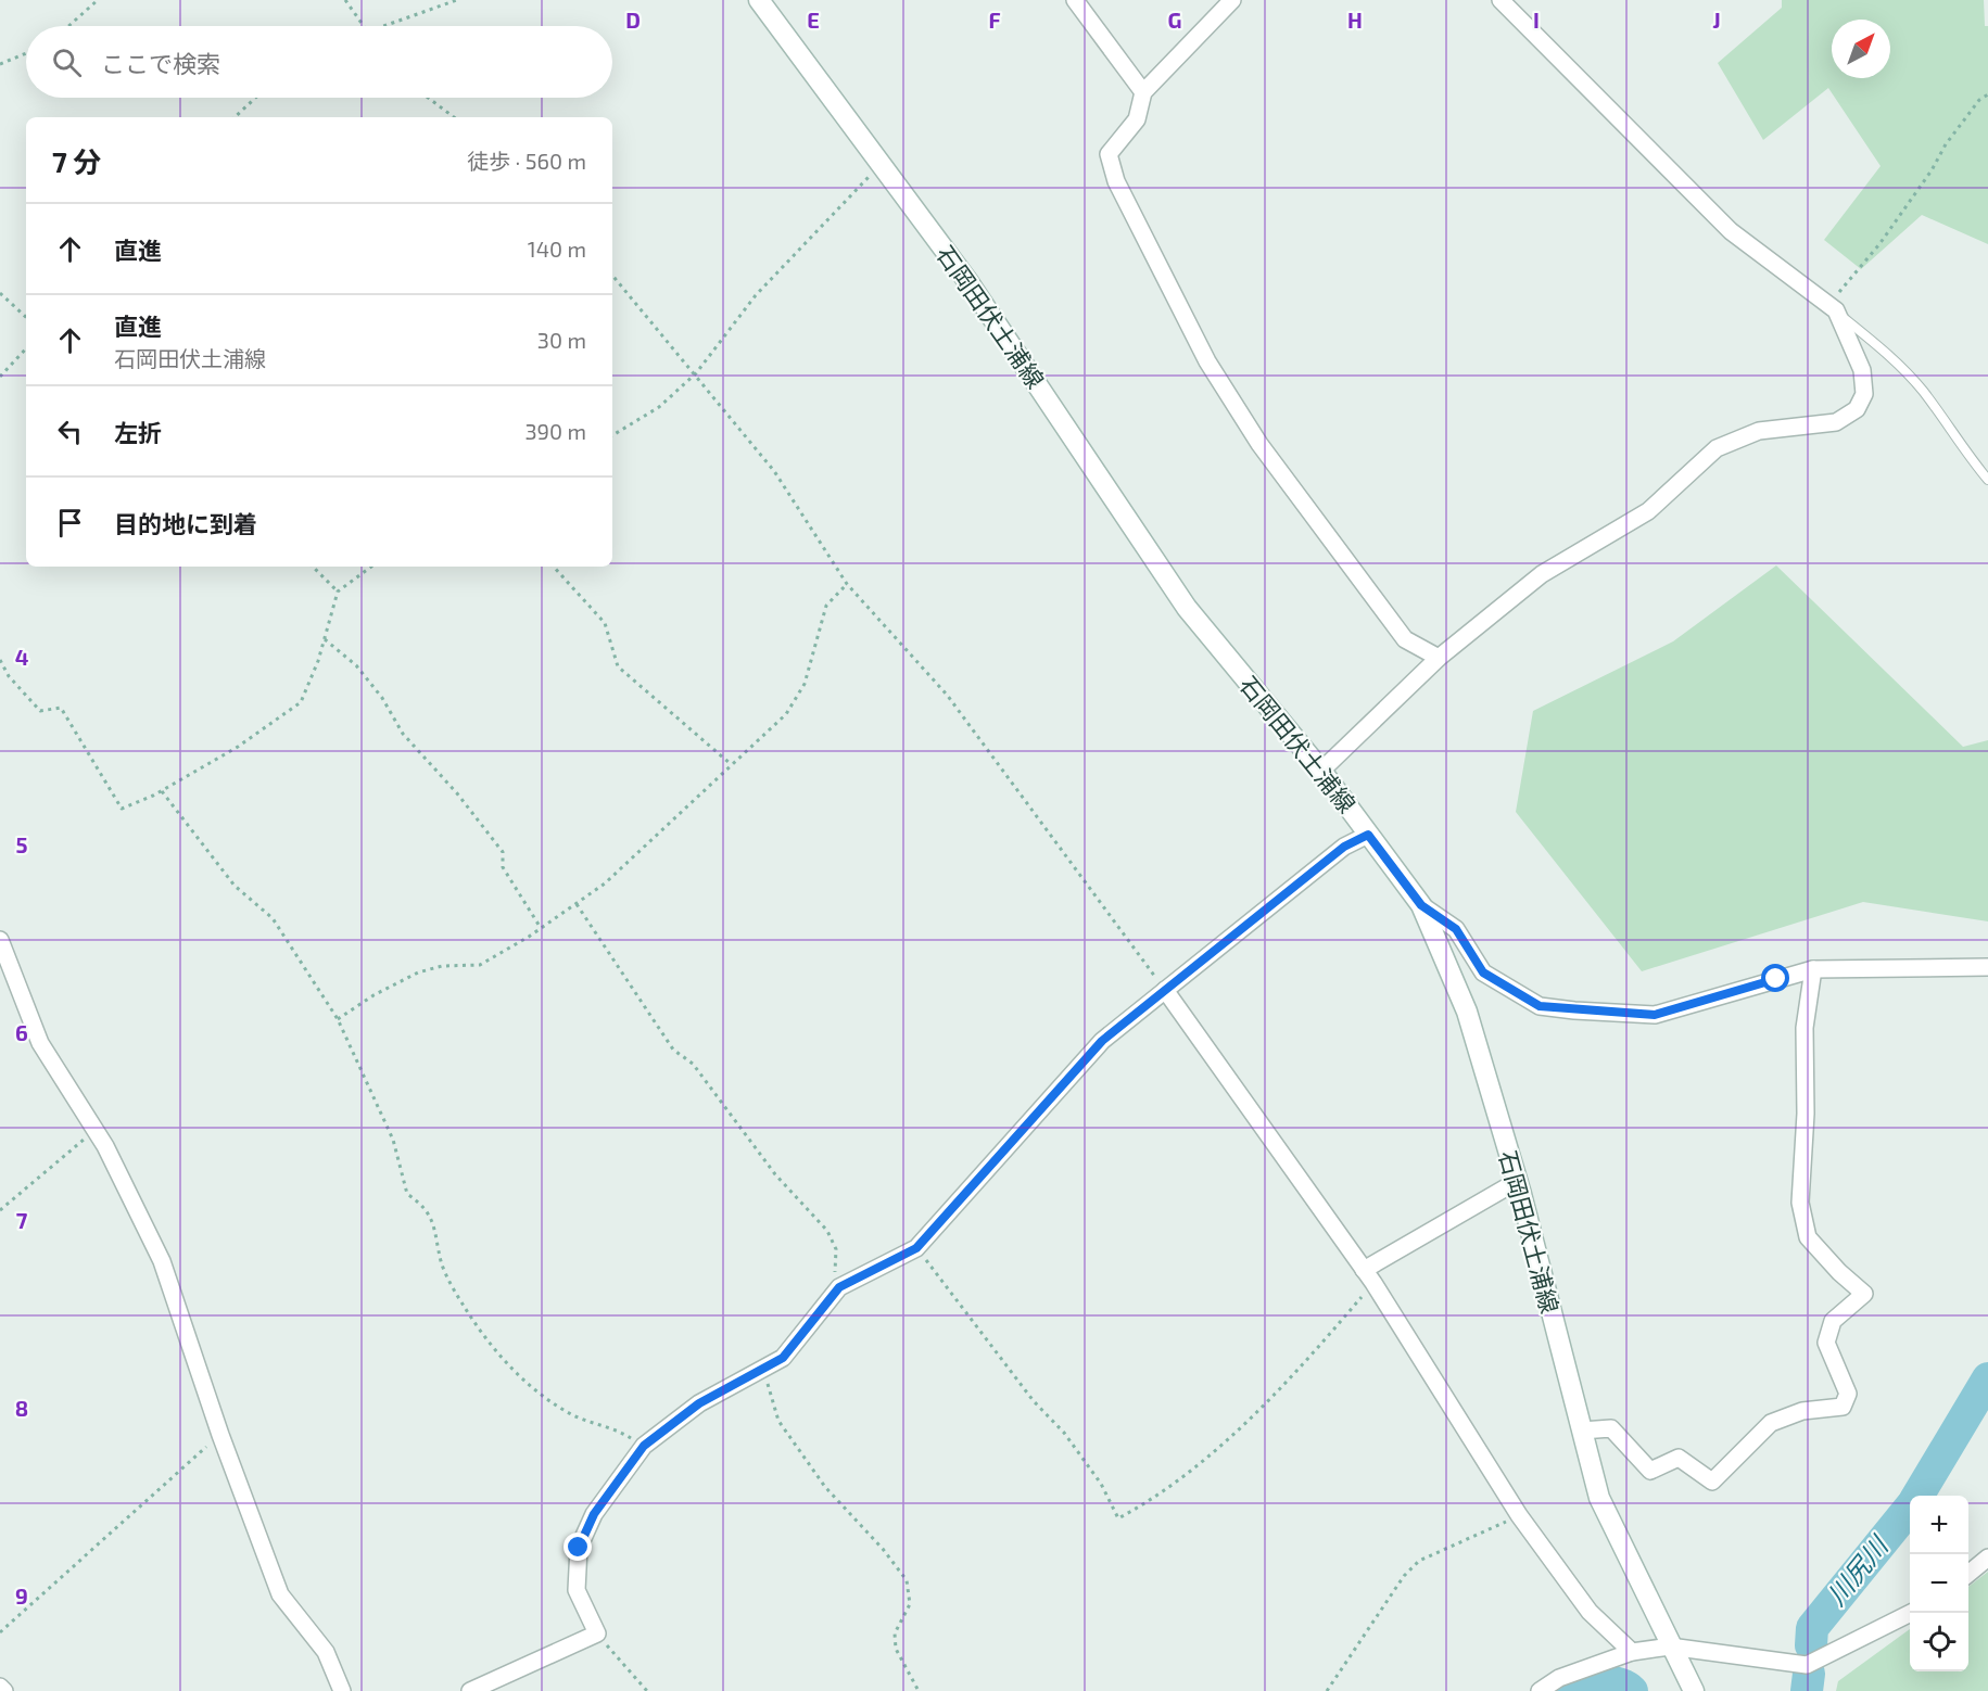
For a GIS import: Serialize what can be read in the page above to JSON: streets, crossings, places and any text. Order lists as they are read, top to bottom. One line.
{"streets":{"main road":["石岡田伏土浦線"]},"water":["川尻川"],"north":"top right","page":{"search":"ここで検索","heading":["7 分","徒歩 · 560 m"],"list":[["直進","140 m"],["直進","石岡田伏土浦線","30 m"],["左折","390 m"],"目的地に到着"],"map_buttons":["+","−"]},"grid":{"columns":["D","E","F","G","H","I","J"],"rows":["4","5","6","7","8","9"]}}
